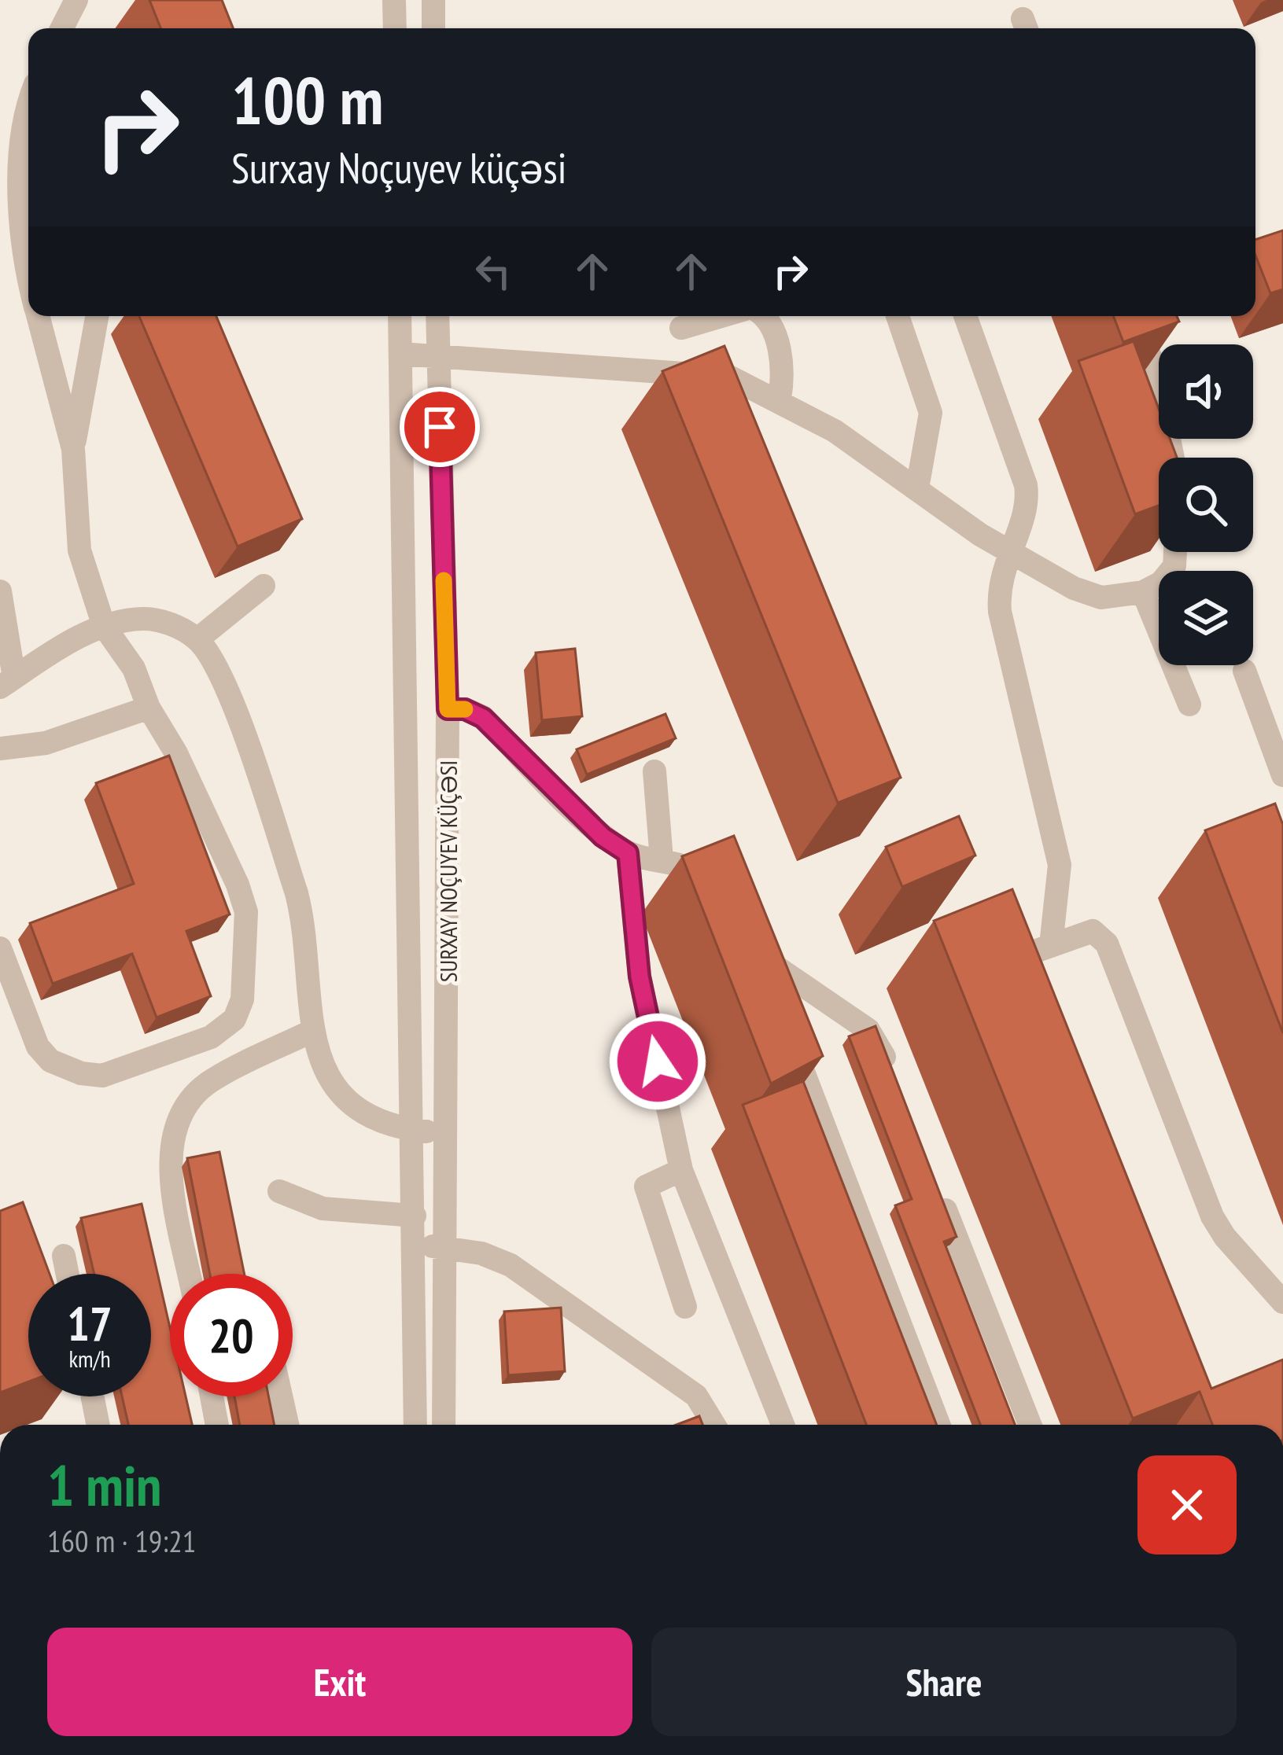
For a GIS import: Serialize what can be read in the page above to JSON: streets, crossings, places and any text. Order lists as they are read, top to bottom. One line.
{"streets":{"street":["SURXAY NOÇUYEV KÜÇƏSI"]},"page":{"turn":["100 m","Surxay Noçuyev küçəsi"],"speed":"17 km/h","limit":"20","heading":["1 min","160 m · 19:21"],"buttons":["Exit","Share"]}}
